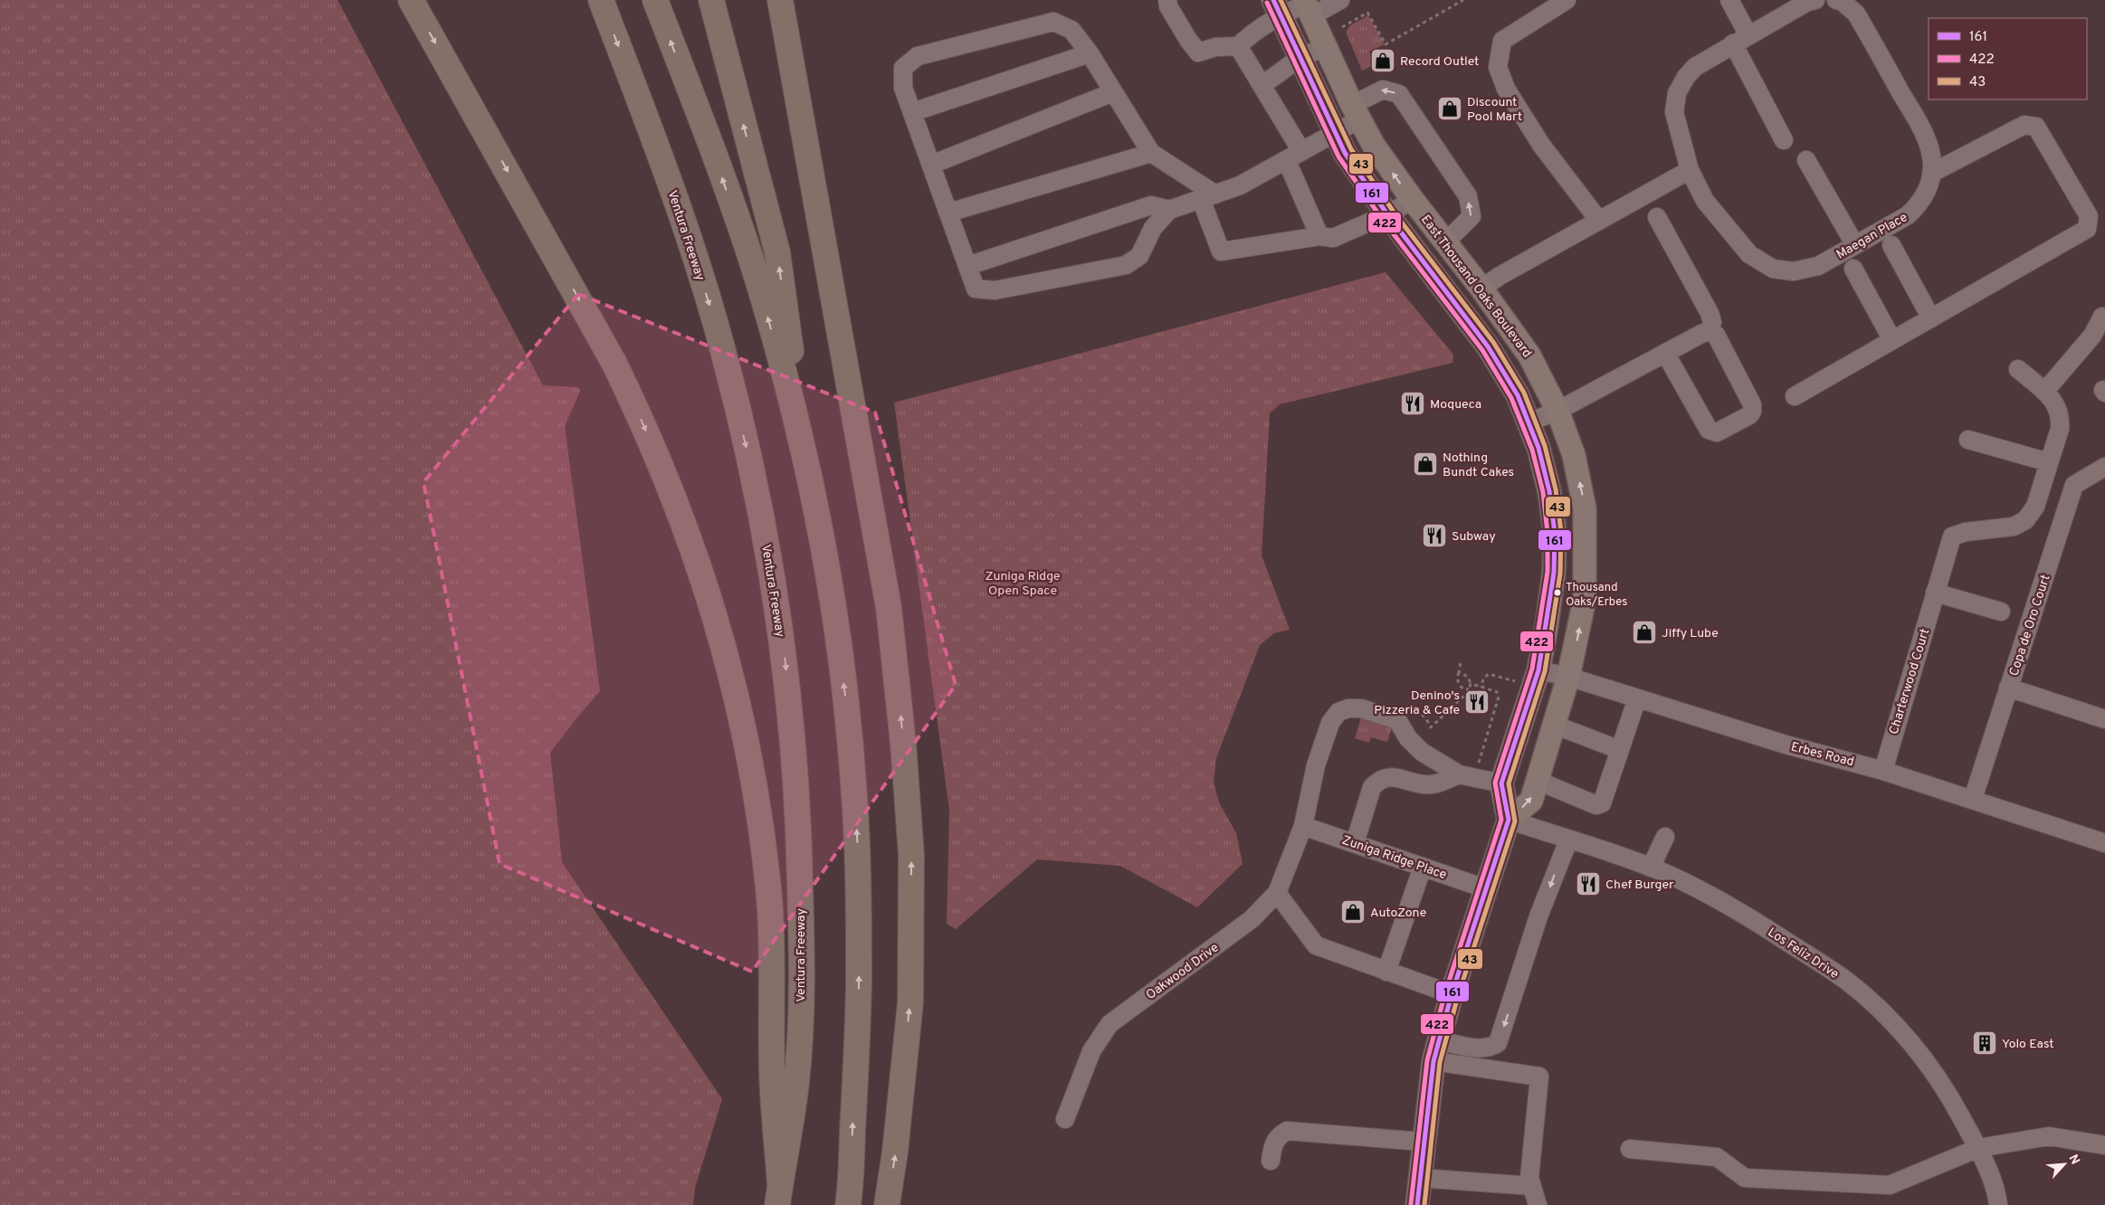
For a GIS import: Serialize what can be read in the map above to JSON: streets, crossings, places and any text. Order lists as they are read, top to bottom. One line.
{"streets":{"highway":["Ventura Freeway"],"main road":["East Thousand Oaks Boulevard"],"street":["Maegan Place","Copa de Oro Court","Charterwood Court","Erbes Road","Zuniga Ridge Place","Los Feliz Drive","Oakwood Drive"]},"crossings":[["East Thousand Oaks Boulevard","Erbes Road"],["East Thousand Oaks Boulevard","Los Feliz Drive"],["Copa de Oro Court","Erbes Road"],["Charterwood Court","Erbes Road"],["Zuniga Ridge Place","Oakwood Drive"]],"parks":["Zuniga Ridge Open Space"],"places":{"shop":["Record Outlet","Discount Pool Mart","Nothing Bundt Cakes","Jiffy Lube","AutoZone"],"restaurant":["Moqueca","Subway","Denino's Pizzeria & Cafe","Chef Burger"],"other":["Thousand Oaks/Erbes"],"building":["Yolo East"]},"lines":["transit line 161","transit line 43","transit line 422"],"legend":["161","422","43"],"north":"top right"}
